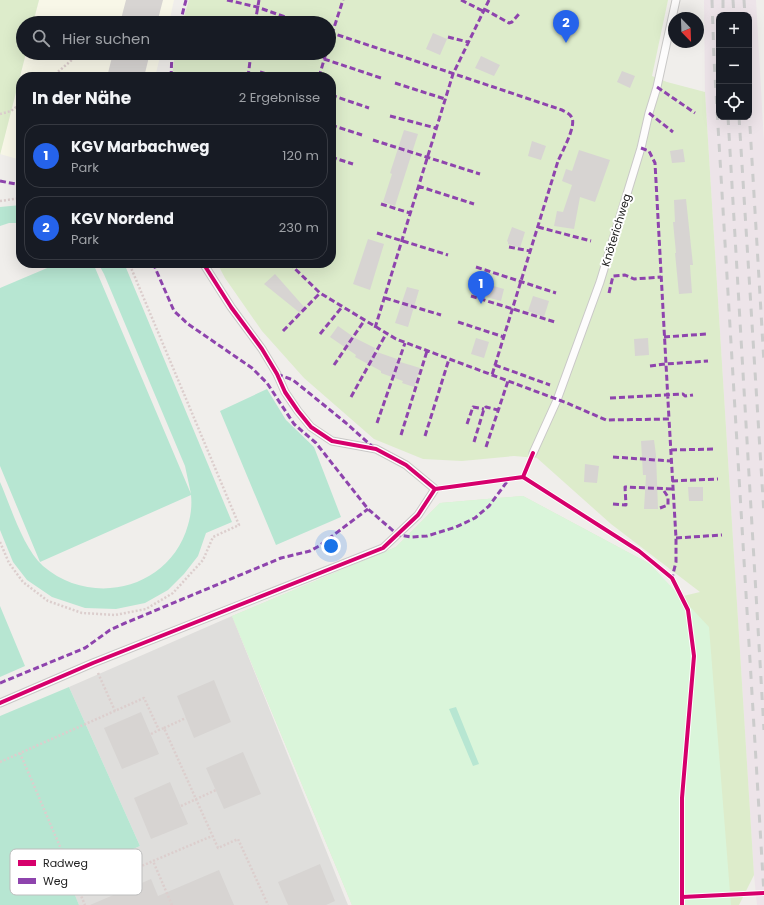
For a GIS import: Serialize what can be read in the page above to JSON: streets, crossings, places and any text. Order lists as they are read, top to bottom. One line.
{"streets":{"lane":["Knöterichweg"]},"legend":["Radweg","Weg"],"north":"bottom right","page":{"pins":["2","1"],"map_buttons":["+","−"],"search":"Hier suchen","heading":["In der Nähe","2 Ergebnisse"],"list":[{"mark":"1","name":"KGV Marbachweg","note":"Park","value":"120 m"},{"mark":"2","name":"KGV Nordend","note":"Park","value":"230 m"}]}}
